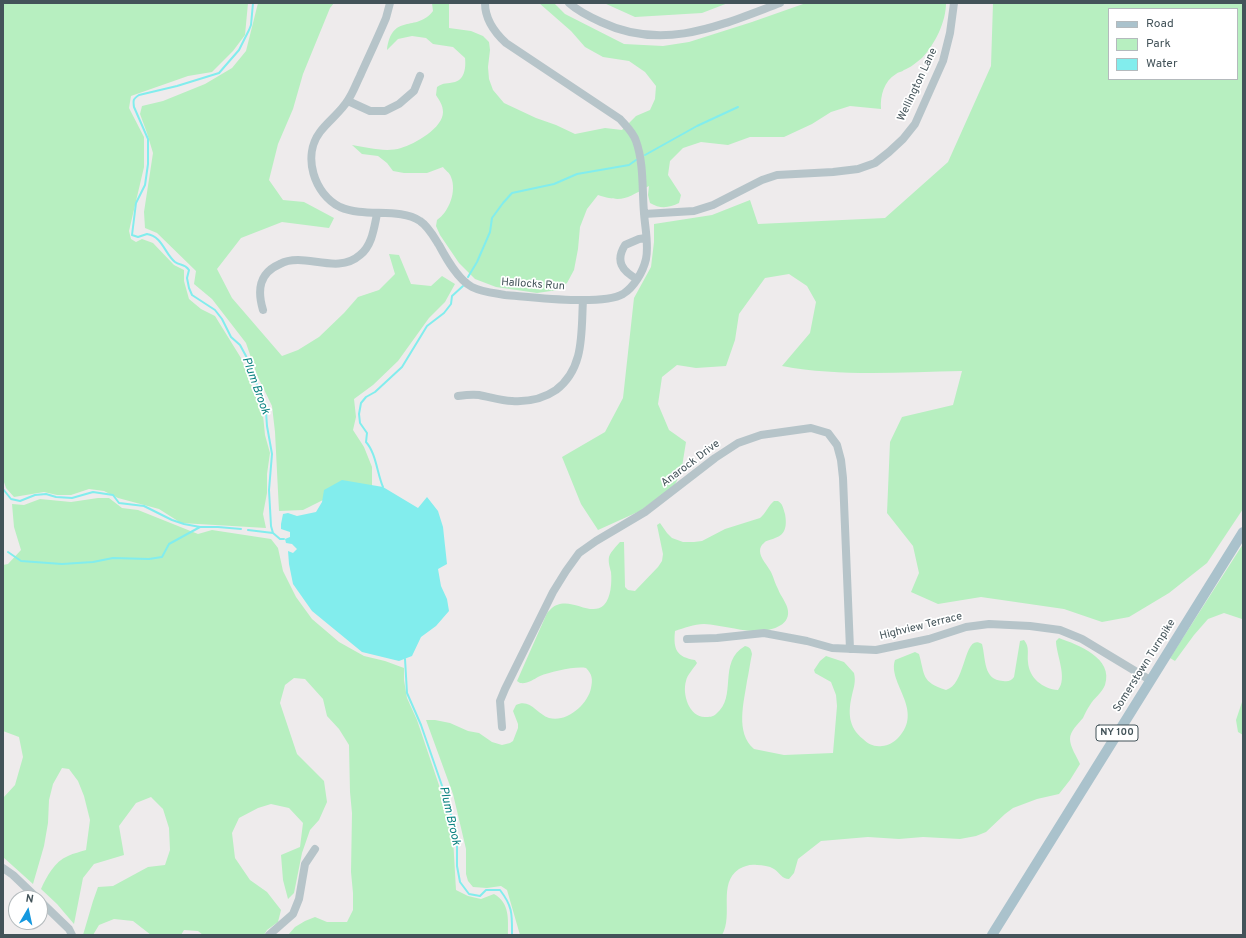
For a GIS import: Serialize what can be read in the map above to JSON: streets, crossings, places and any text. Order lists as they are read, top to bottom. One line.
{"streets":{"main road":["Somerstown Turnpike","NY 100"],"street":["Wellington Lane","Hallocks Run","Anarock Drive","Highview Terrace"]},"crossings":[["Wellington Lane","Hallocks Run"],["Anarock Drive","Highview Terrace"],["Highview Terrace","Somerstown Turnpike"]],"water":["Plum Brook"],"legend":["Road","Park","Water"],"north":"top"}
